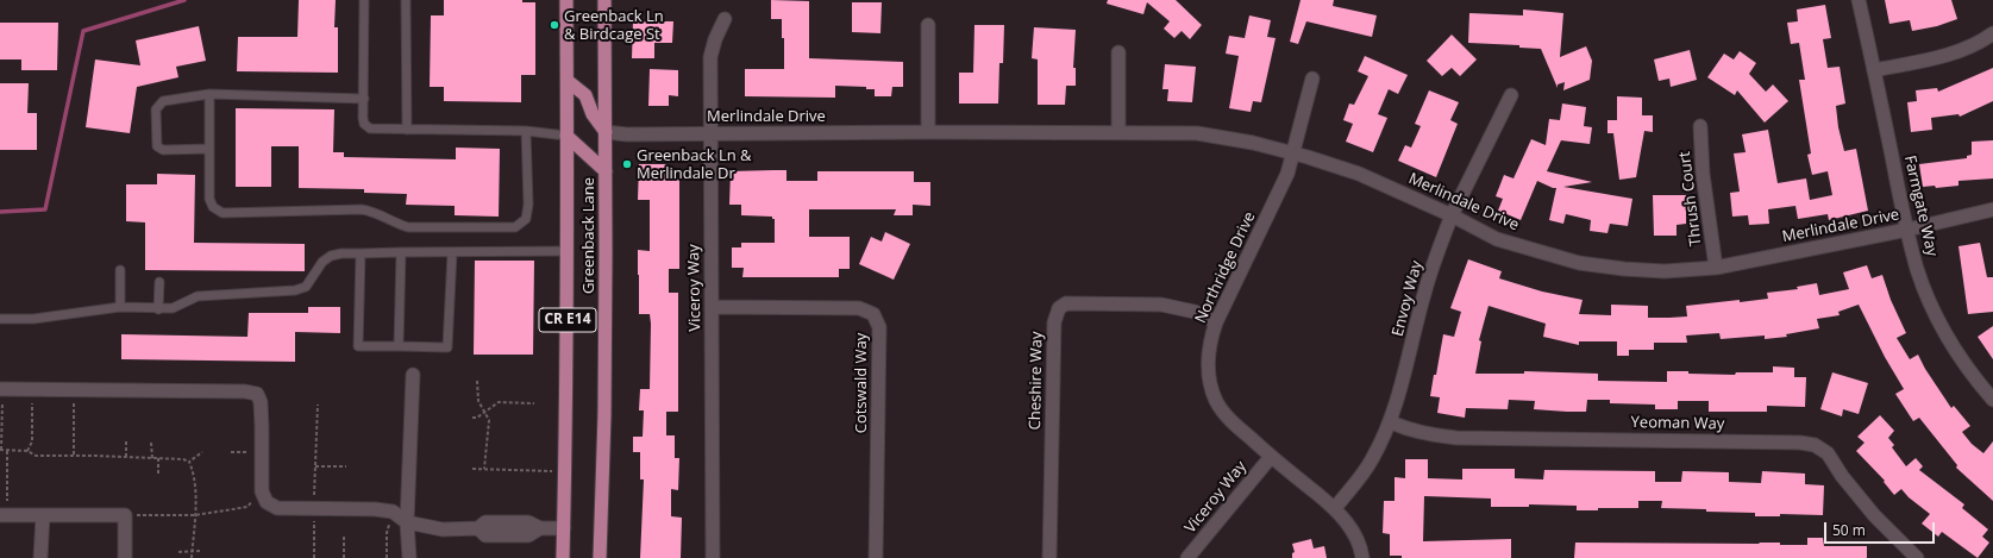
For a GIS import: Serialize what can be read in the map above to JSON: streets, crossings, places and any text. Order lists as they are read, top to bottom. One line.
{"streets":{"main road":["Greenback Lane","CR E14"],"street":["Merlindale Drive","Thrush Court","Farmgate Way","Northridge Drive","Viceroy Way","Envoy Way","Cheshire Way","Cotswald Way","Yeoman Way"]},"crossings":[["Merlindale Drive","Thrush Court"],["Merlindale Drive","Farmgate Way"],["Merlindale Drive","Greenback Lane"],["Merlindale Drive","Northridge Drive"],["Merlindale Drive","Viceroy Way"],["Merlindale Drive","Envoy Way"],["Northridge Drive","Viceroy Way"],["Northridge Drive","Envoy Way"],["Northridge Drive","Cheshire Way"],["Viceroy Way","Cotswald Way"],["Envoy Way","Yeoman Way"]],"places":["Greenback Ln & Birdcage St","Greenback Ln & Merlindale Dr"],"scale_bar":"50 m"}
